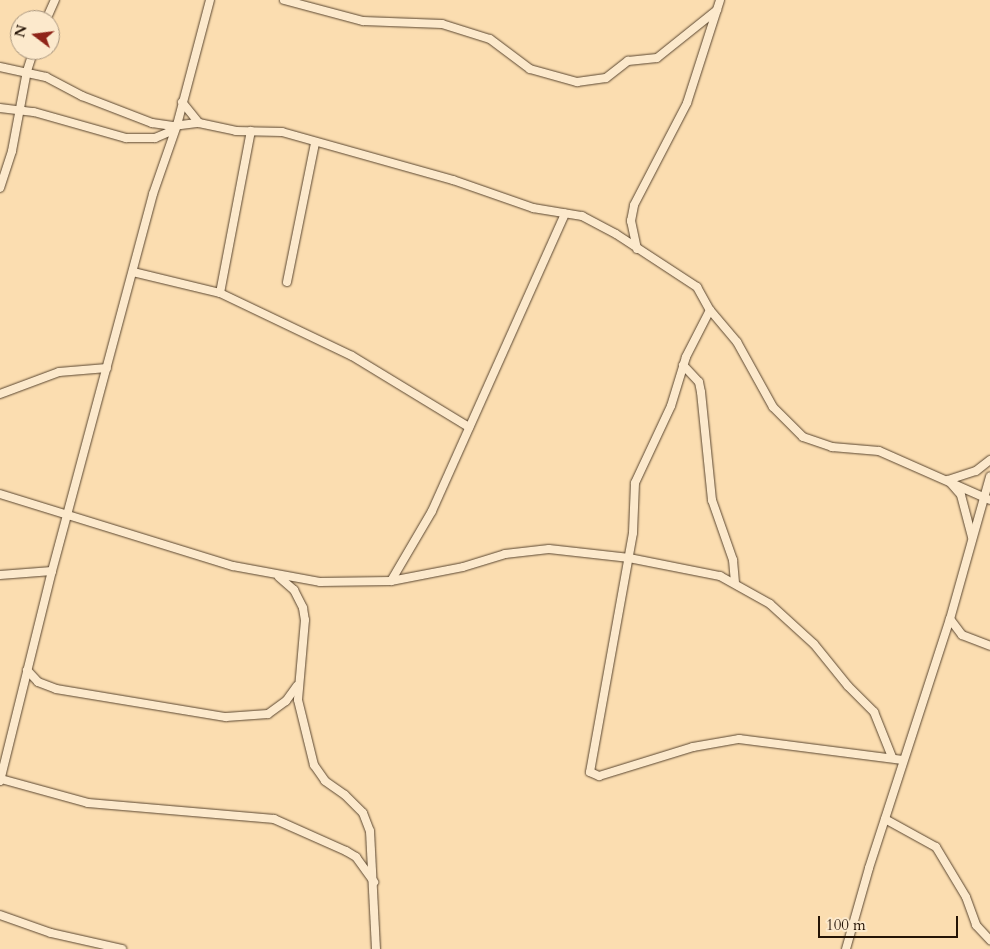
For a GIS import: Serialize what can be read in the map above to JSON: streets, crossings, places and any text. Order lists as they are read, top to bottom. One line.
{"scale_bar":"100 m","north":"left"}
